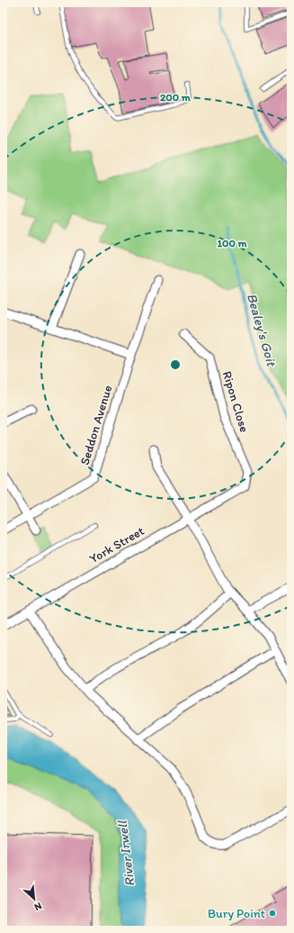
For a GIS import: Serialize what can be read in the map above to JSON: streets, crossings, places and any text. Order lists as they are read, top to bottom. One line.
{"streets":{"street":["Ripon Close","Seddon Avenue","York Street"]},"crossings":[["Ripon Close","York Street"]],"water":["Bealey's Goit","River Irwell"],"places":["Bury Point"],"north":"bottom right","rings":["200 m","100 m"]}
